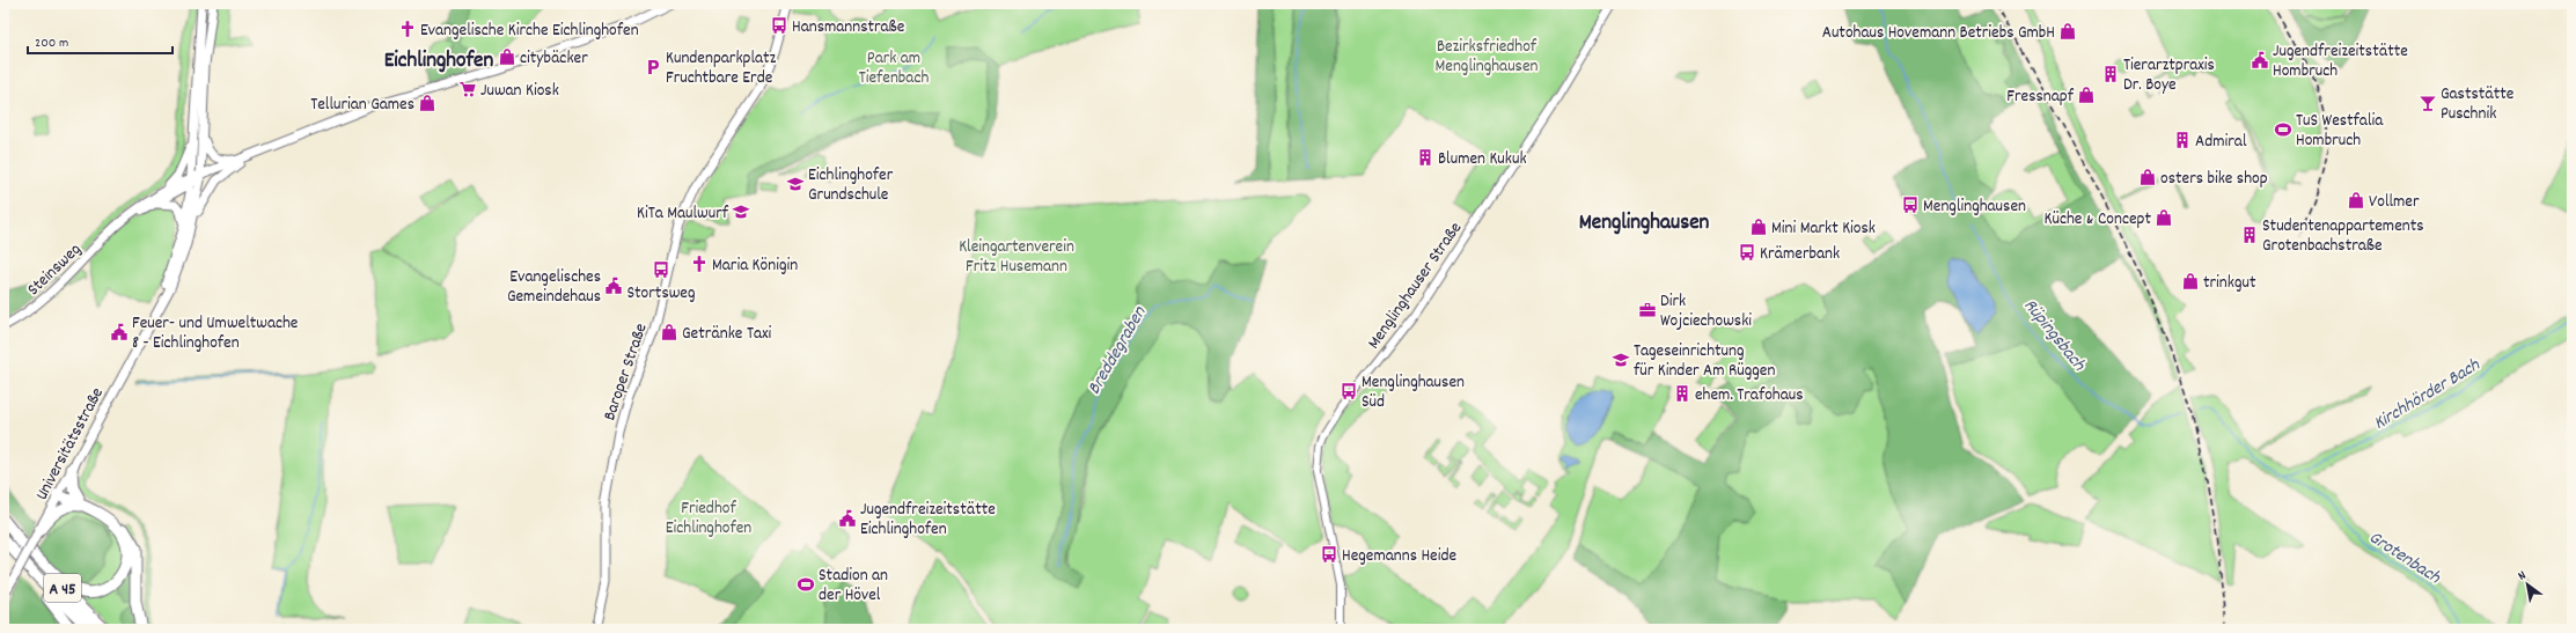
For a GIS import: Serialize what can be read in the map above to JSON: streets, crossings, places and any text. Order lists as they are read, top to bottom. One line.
{"streets":{"highway":["A 45"],"main road":["Steinsweg","Baroper Straße","Universitätsstraße"],"street":["Menglinghauser Straße"]},"crossings":[["Steinsweg","Universitätsstraße"]],"districts":["Eichlinghofen","Menglinghausen"],"water":["Rüpingsbach","Breddegraben","Kirchhörder Bach","Grotenbach"],"parks":["Bezirksfriedhof Menglinghausen","Park am Tiefenbach","Kleingartenverein Fritz Husemann","Friedhof Eichlinghofen"],"places":{"bus stop":["Hansmannstraße","Menglinghausen","Krämerbank","Stortsweg","Menglinghausen Süd","Hegemanns Heide"],"church":["Evangelische Kirche Eichlinghofen","Maria Königin"],"shop":["Autohaus Hovemann Betriebs GmbH","citybäcker","Fressnapf","Tellurian Games","osters bike shop","Vollmer","Küche & Concept","Mini Markt Kiosk","trinkgut","Getränke Taxi"],"public building":["Jugendfreizeitstätte Hombruch","Evangelisches Gemeindehaus","Feuer- und Umweltwache 8 - Eichlinghofen","Jugendfreizeitstätte Eichlinghofen"],"parking":["Kundenparkplatz Fruchtbare Erde"],"building":["Tierarztpraxis Dr. Boye","Admiral","Blumen Kukuk","Studentenappartements Grotenbachstraße","ehem. Trafohaus"],"supermarket":["Juwan Kiosk"],"bar":["Gaststätte Puschnik"],"sports":["TuS Westfalia Hombruch","Stadion an der Hövel"],"school or university":["Eichlinghofer Grundschule","KiTa Maulwurf","Tageseinrichtung für Kinder Am Rüggen"],"office":["Dirk Wojciechowski"]},"scale_bar":"200 m","north":"top left"}
